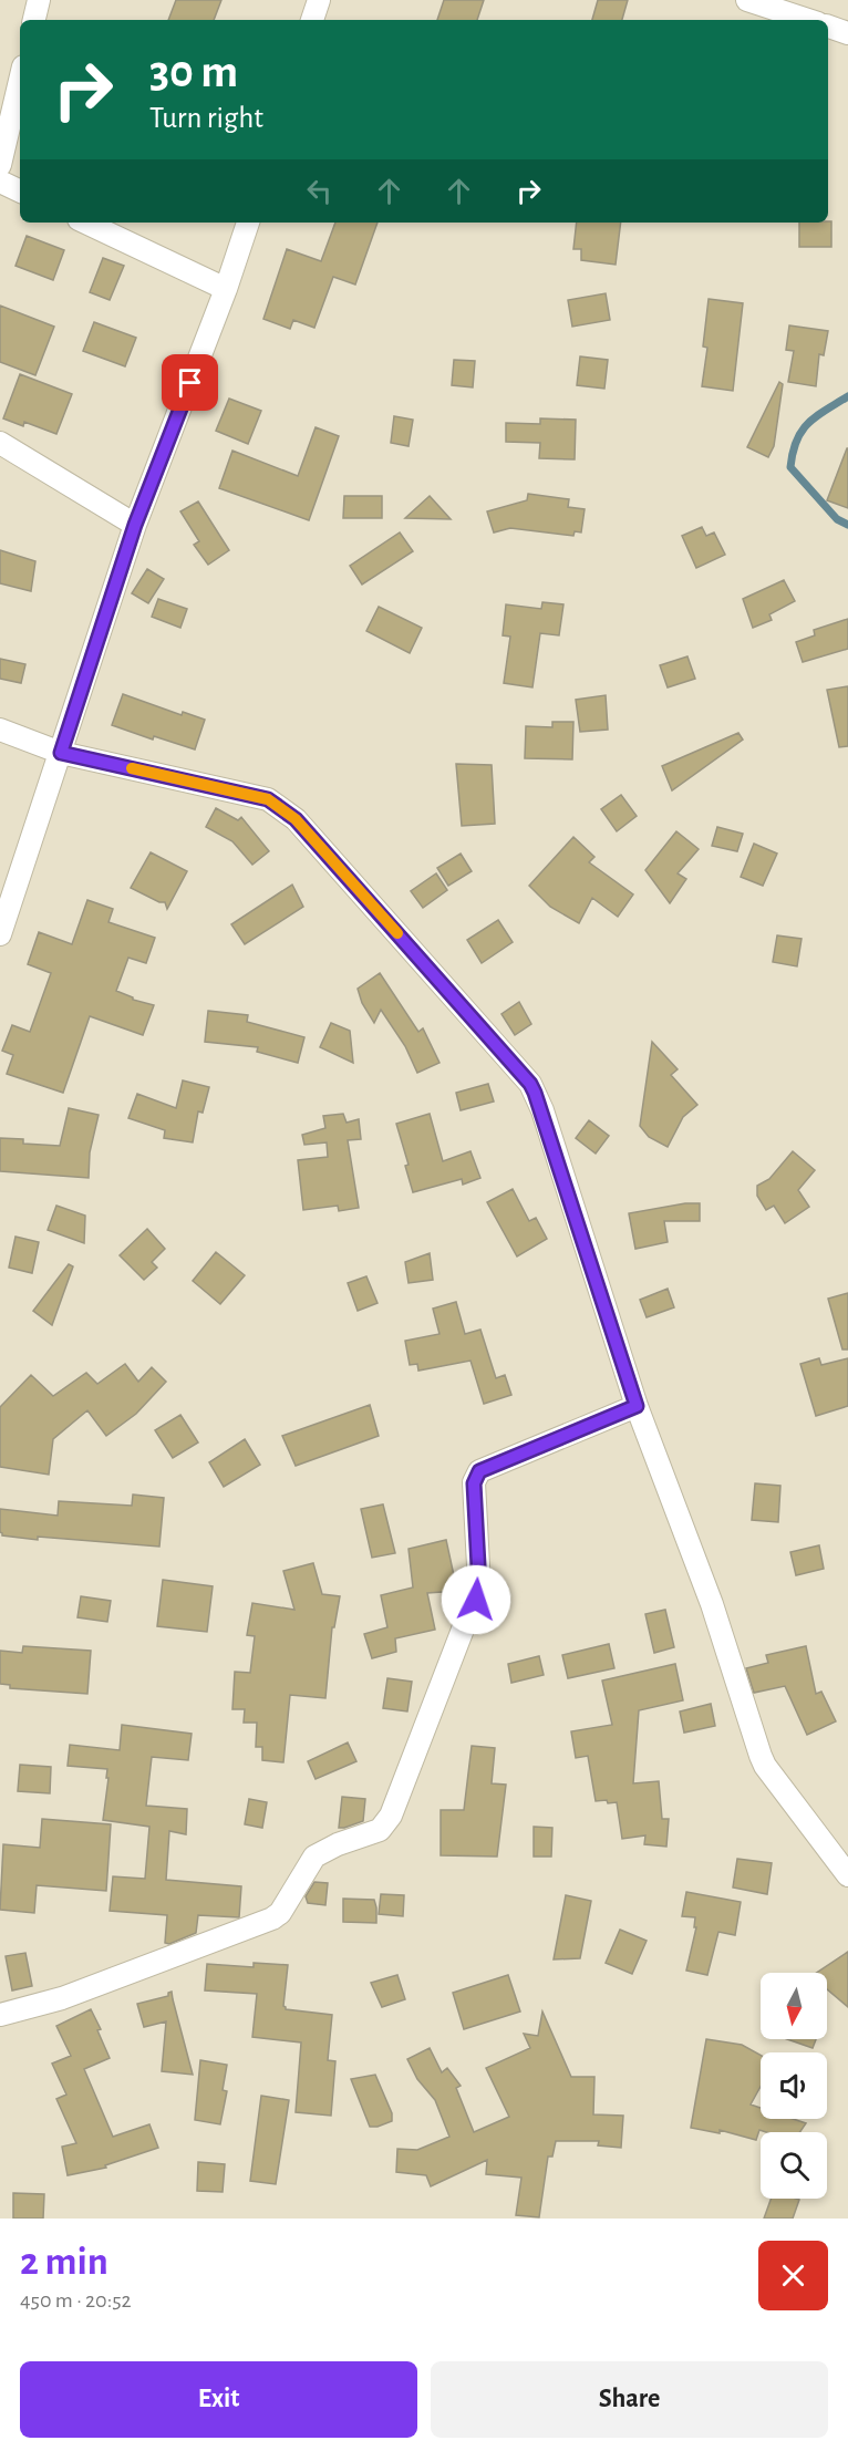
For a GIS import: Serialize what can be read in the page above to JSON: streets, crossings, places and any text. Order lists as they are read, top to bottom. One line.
{"north":"bottom","page":{"turn":["30 m","Turn right"],"heading":["2 min","450 m · 20:52"],"buttons":["Exit","Share"]}}
